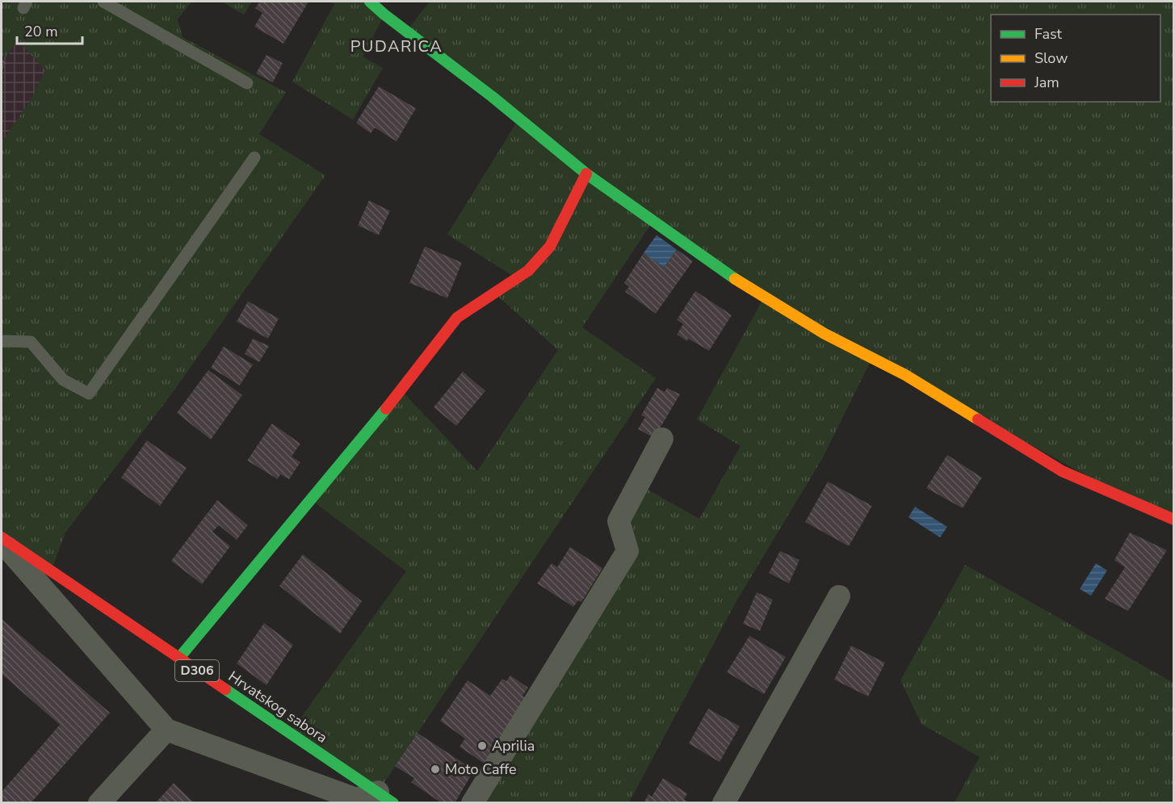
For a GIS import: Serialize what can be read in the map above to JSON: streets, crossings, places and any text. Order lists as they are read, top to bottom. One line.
{"streets":{"street":["D306","Hrvatskog sabora"]},"districts":["PUDARICA"],"places":["Aprilia","Moto Caffe"],"legend":["Fast","Slow","Jam"],"scale_bar":"20 m"}
